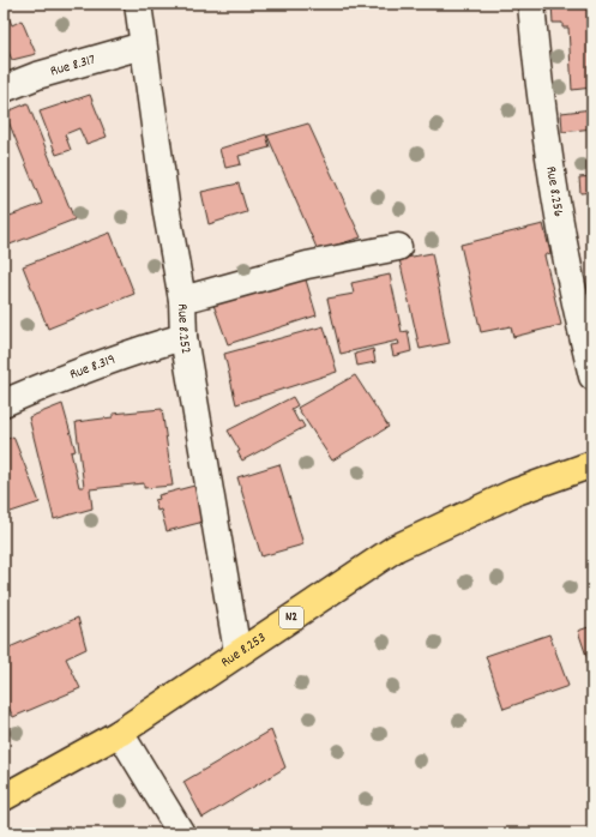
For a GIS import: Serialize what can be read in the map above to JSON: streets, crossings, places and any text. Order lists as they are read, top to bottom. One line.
{"streets":{"highway":["N2","Rue 8.253"],"street":["Rue 8.317","Rue 8.256","Rue 8.252","Rue 8.319"]},"crossings":[["Rue 8.317","Rue 8.252"],["Rue 8.252","Rue 8.319"],["Rue 8.252","Rue 8.253"]]}
